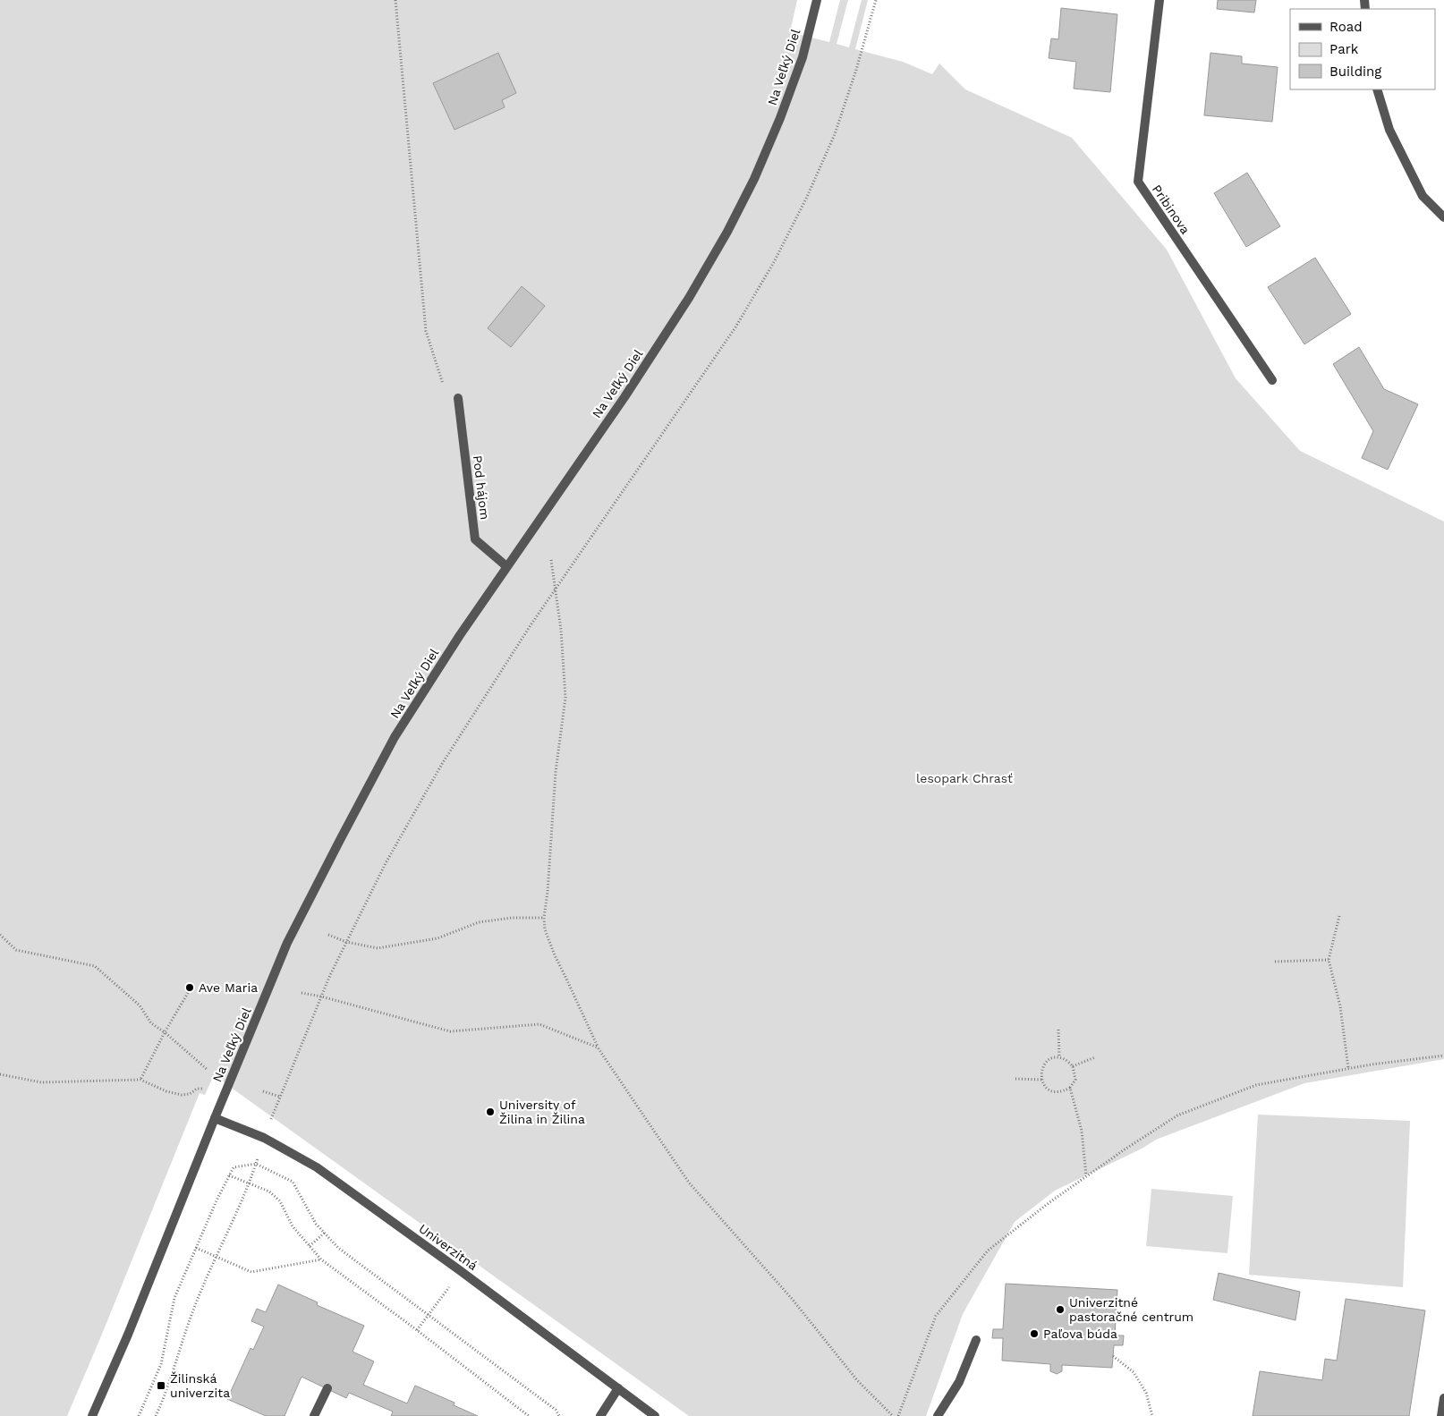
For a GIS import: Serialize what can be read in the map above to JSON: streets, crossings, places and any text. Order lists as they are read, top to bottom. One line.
{"streets":{"street":["Na Veľký Diel","Pribinova","Pod hájom","Univerzitná"]},"crossings":[["Na Veľký Diel","Pod hájom"],["Na Veľký Diel","Univerzitná"]],"parks":["lesopark Chrasť"],"places":{"other":["Ave Maria","University of Žilina in Žilina","Univerzitné pastoračné centrum","Paľova búda"],"transit":["Žilinská univerzita"]},"legend":["Road","Park","Building"]}
